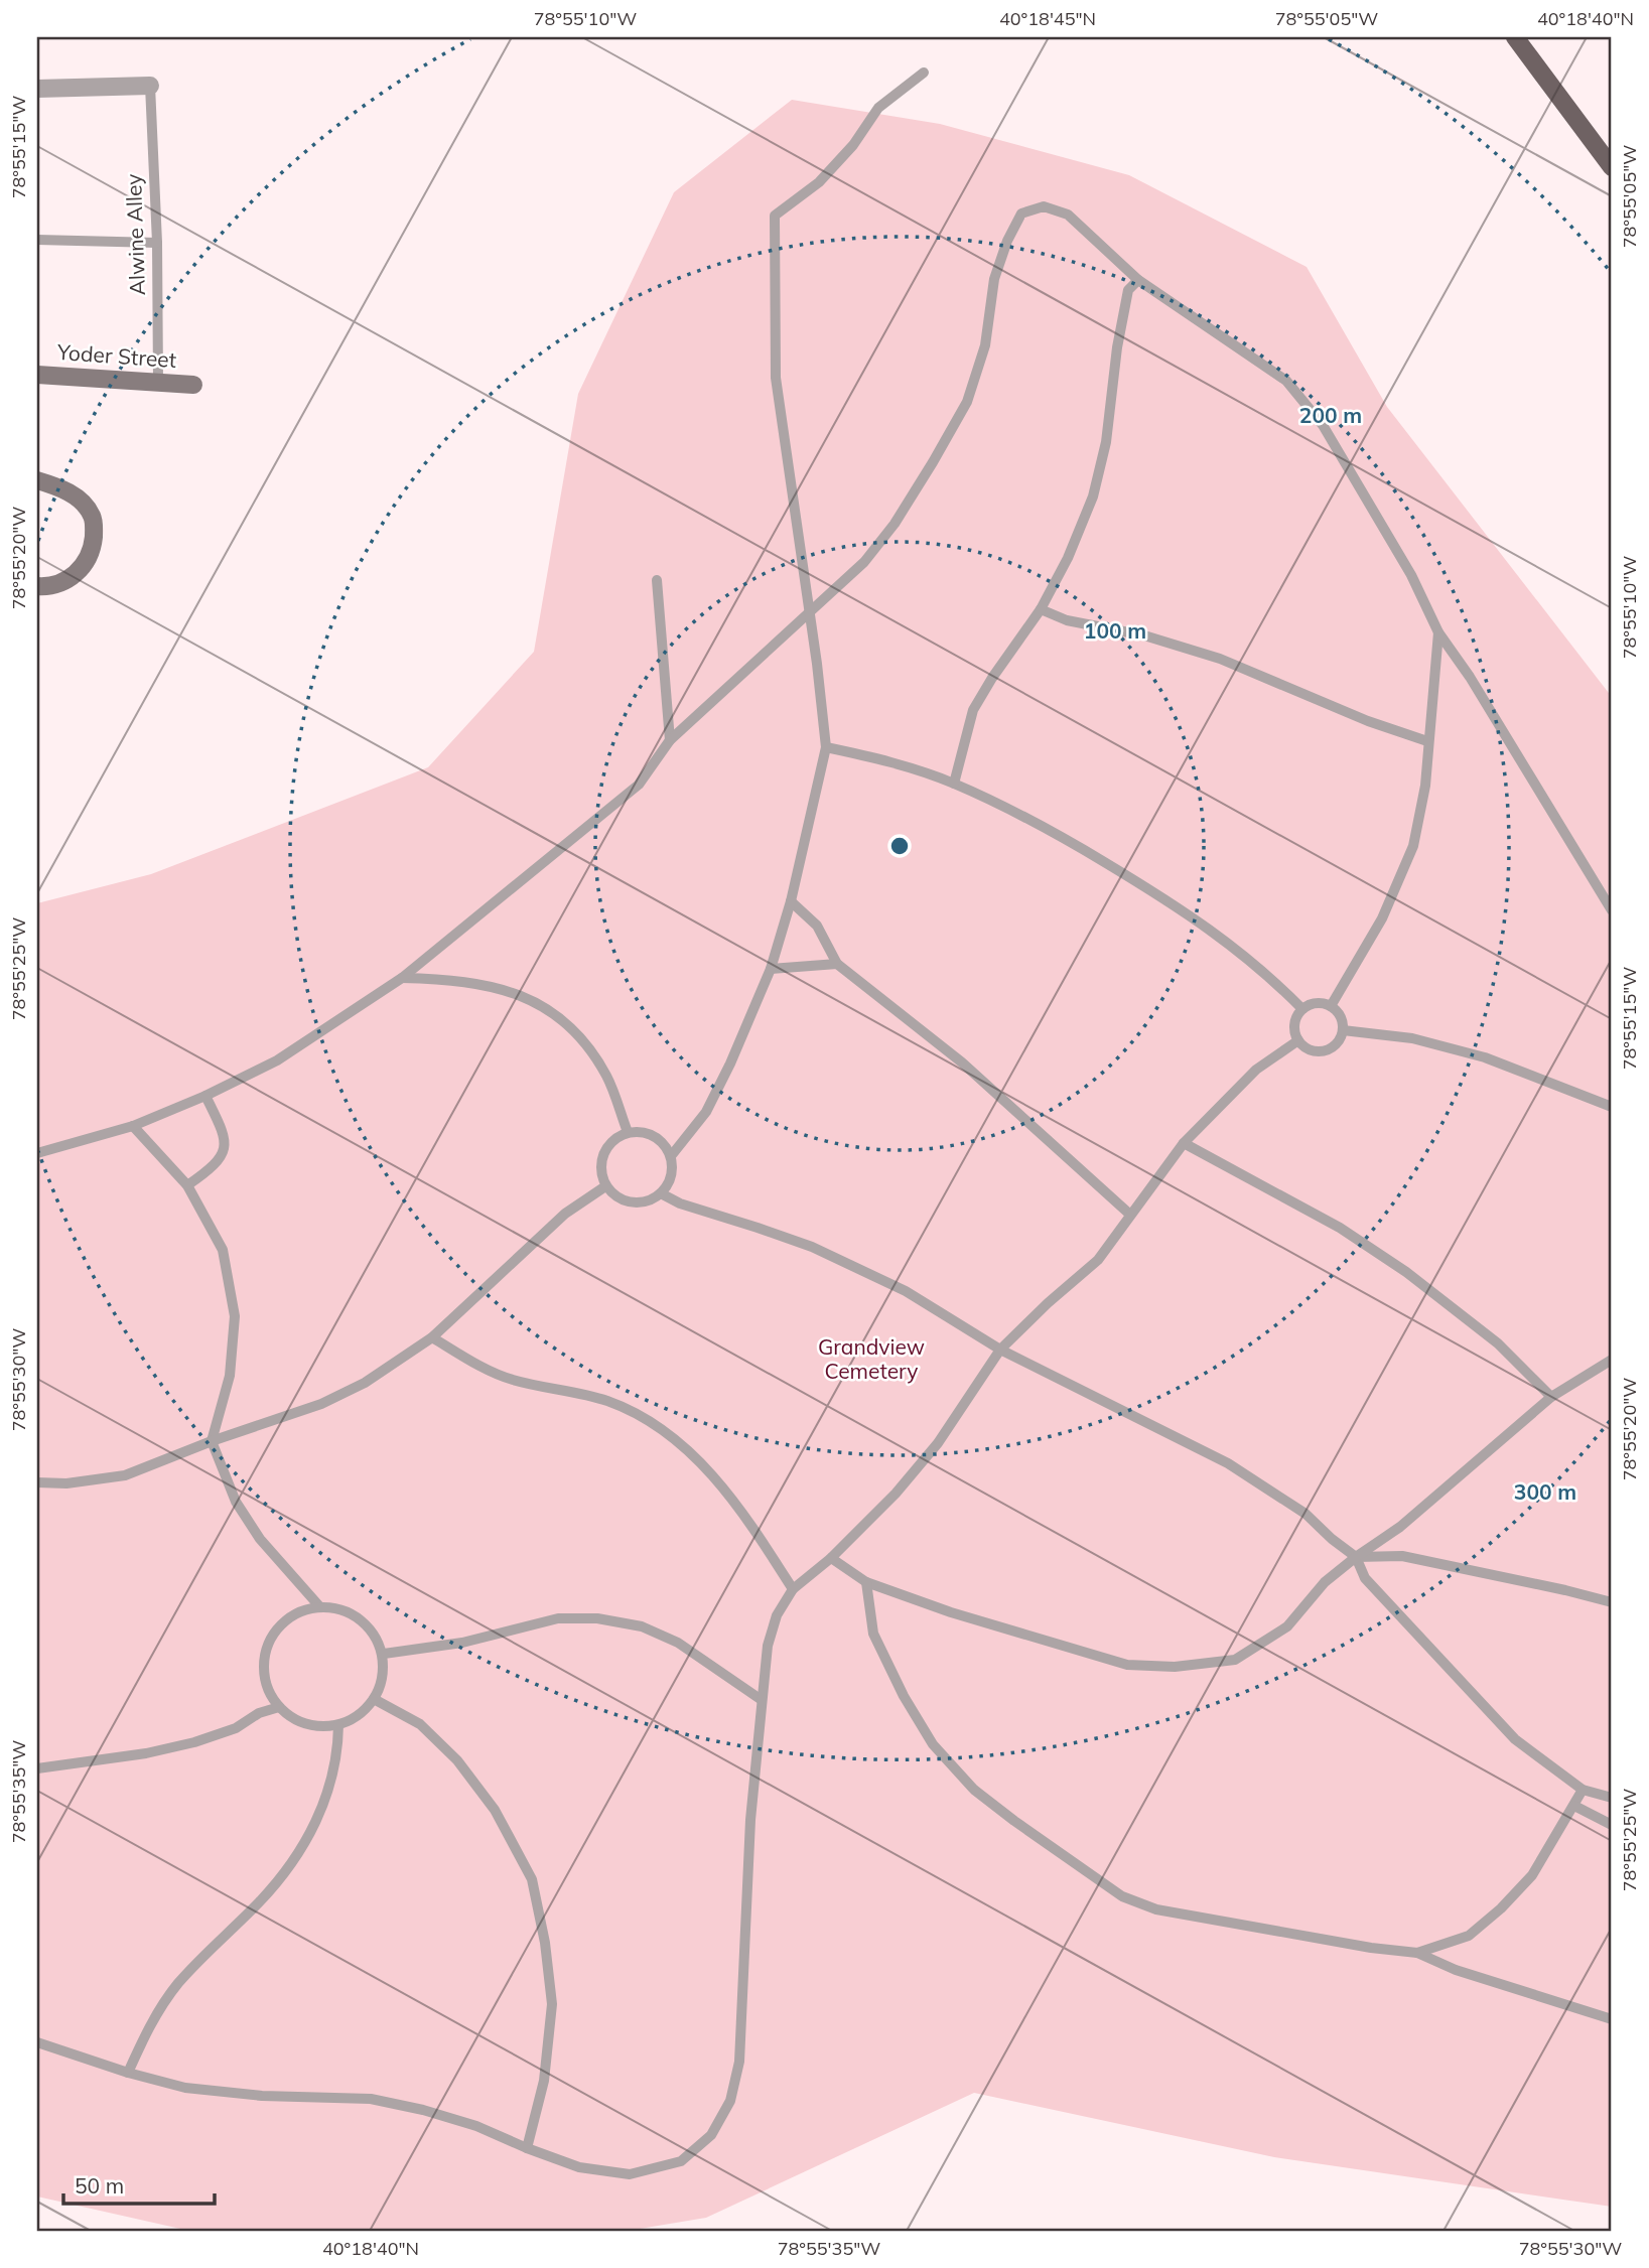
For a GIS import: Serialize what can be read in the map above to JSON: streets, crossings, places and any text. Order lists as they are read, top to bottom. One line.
{"streets":{"street":["Yoder Street"],"lane":["Alwine Alley"]},"crossings":[["Alwine Alley","Yoder Street"]],"parks":["Grandview Cemetery"],"scale_bar":"50 m","coordinates":["78°55'10\"W","40°18'45\"N","78°55'05\"W","40°18'40\"N","78°55'15\"W","78°55'20\"W","78°55'25\"W","78°55'30\"W","78°55'35\"W"],"rings":["200 m","100 m","300 m"]}
